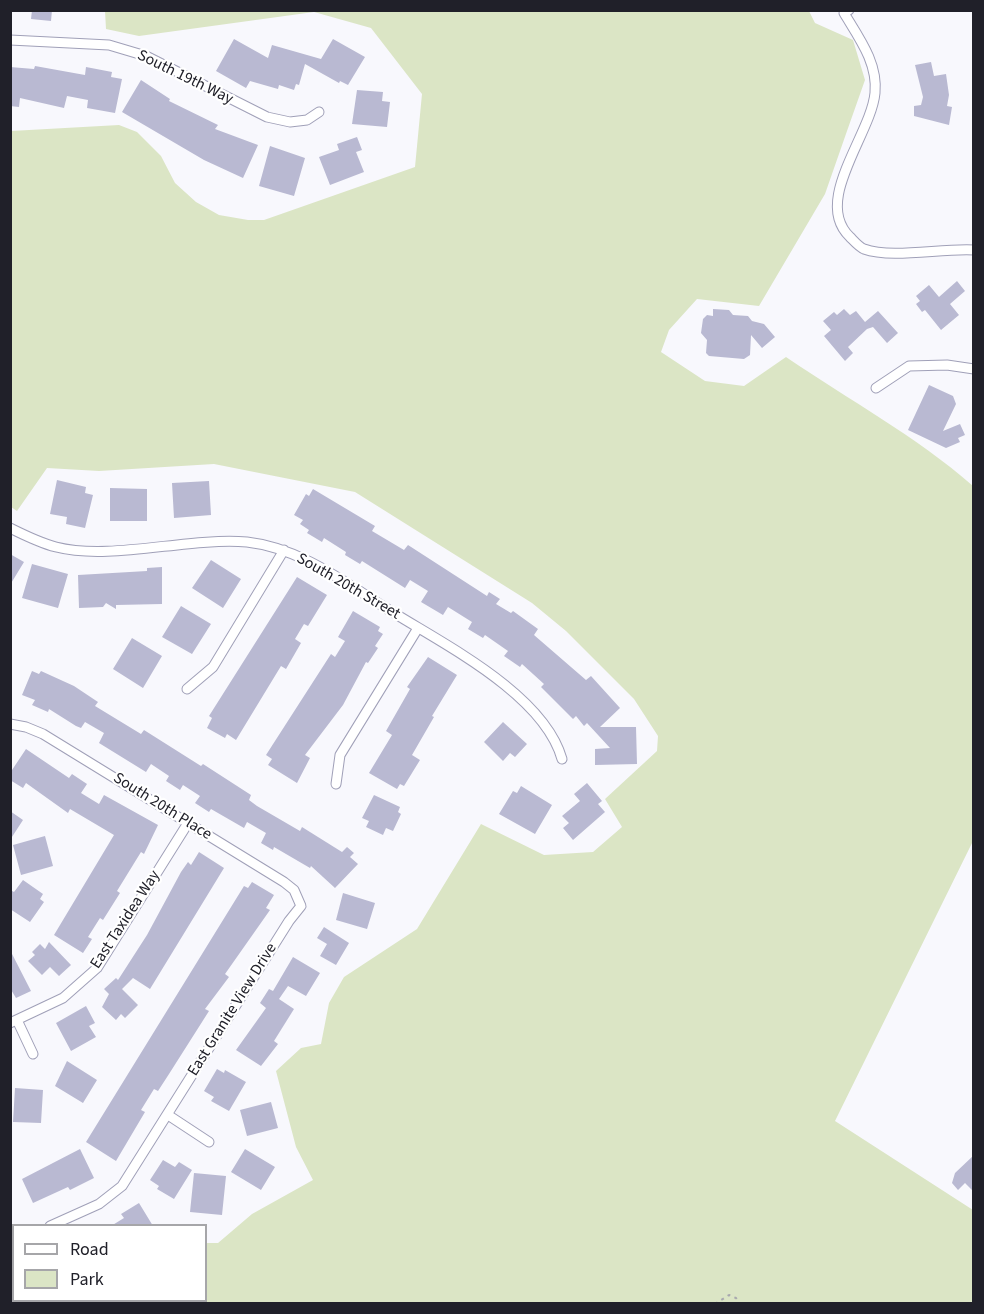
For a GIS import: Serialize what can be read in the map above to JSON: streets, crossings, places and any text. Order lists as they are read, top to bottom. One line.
{"streets":{"street":["South 19th Way","South 20th Street","South 20th Place","East Taxidea Way","East Granite View Drive"]},"crossings":[["South 20th Place","East Taxidea Way"],["South 20th Place","East Granite View Drive"]],"legend":["Road","Park"]}
